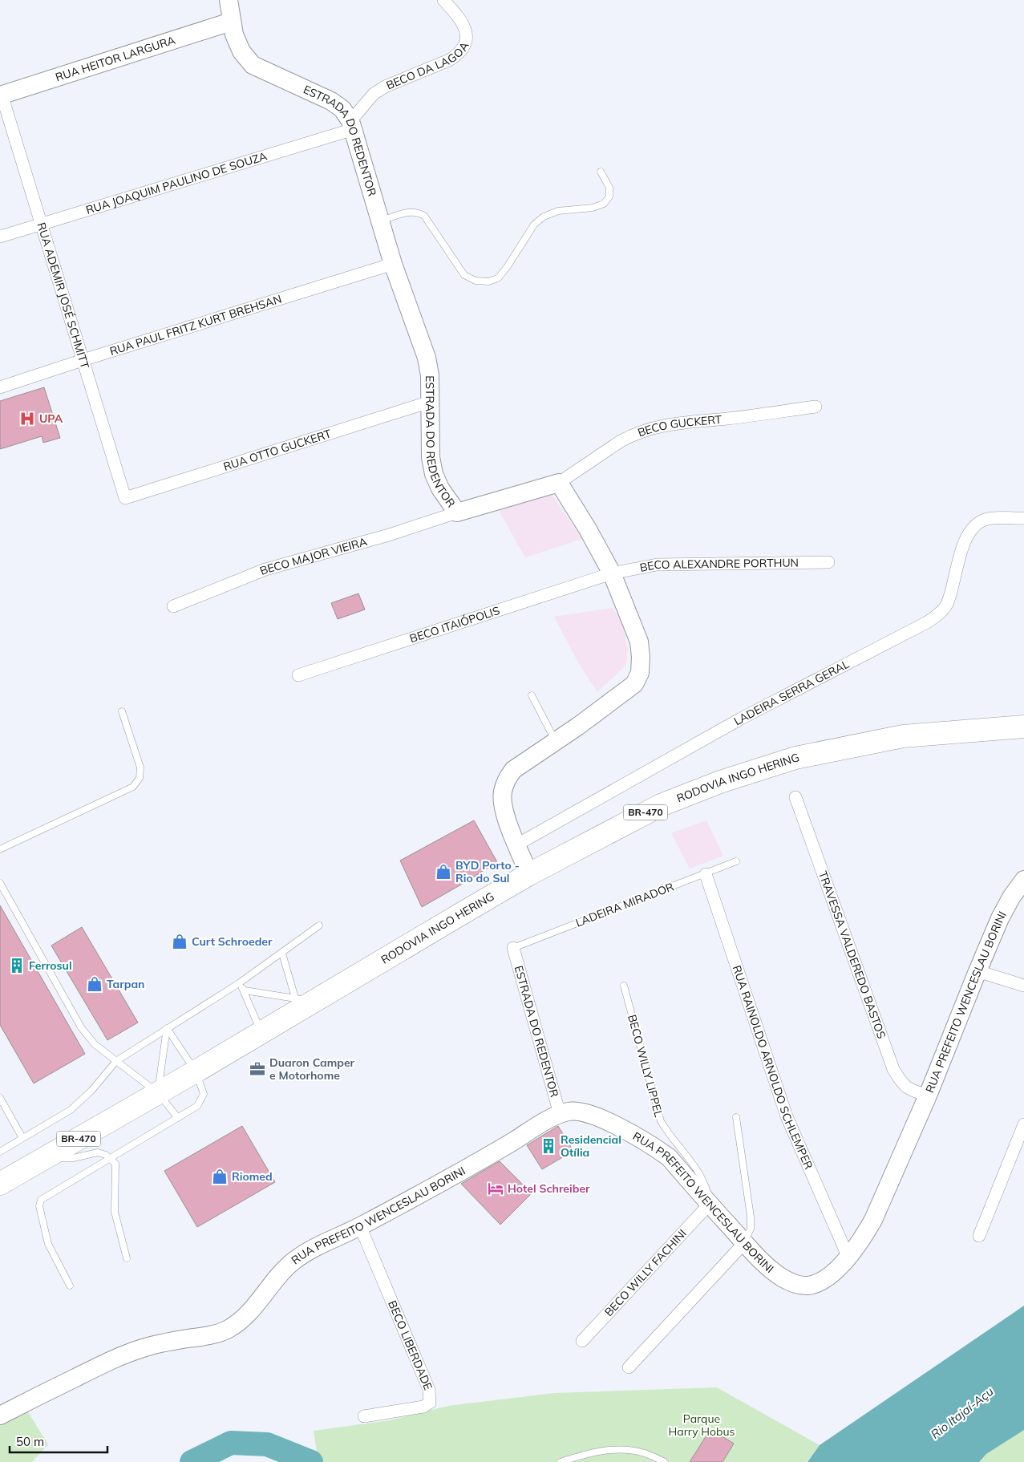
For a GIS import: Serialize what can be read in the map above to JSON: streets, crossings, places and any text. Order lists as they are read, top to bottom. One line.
{"streets":{"highway":["RODOVIA INGO HERING","BR-470"],"street":["RUA HEITOR LARGURA","BECO DA LAGOA","ESTRADA DO REDENTOR","RUA JOAQUIM PAULINO DE SOUZA","RUA ADEMIR JOSÉ SCHMITT","RUA PAUL FRITZ KURT BREHSAN","BECO GUCKERT","RUA OTTO GUCKERT","BECO MAJOR VIEIRA","BECO ALEXANDRE PORTHUN","BECO ITAIÓPOLIS","LADEIRA SERRA GERAL","TRAVESSA VALDEREDO BASTOS","RUA PREFEITO WENCESLAU BORINI","RUA RAINOLDO ARNOLDO SCHLEMPER","BECO WILLY FACHINI","BECO LIBERDADE"],"lane":["LADEIRA MIRADOR","BECO WILLY LIPPEL"]},"crossings":[["RUA HEITOR LARGURA","ESTRADA DO REDENTOR"],["RUA HEITOR LARGURA","RUA ADEMIR JOSÉ SCHMITT"],["BECO DA LAGOA","ESTRADA DO REDENTOR"],["BECO DA LAGOA","RUA JOAQUIM PAULINO DE SOUZA"],["ESTRADA DO REDENTOR","RUA JOAQUIM PAULINO DE SOUZA"],["ESTRADA DO REDENTOR","RUA PAUL FRITZ KURT BREHSAN"],["ESTRADA DO REDENTOR","BECO GUCKERT"],["ESTRADA DO REDENTOR","RUA OTTO GUCKERT"],["ESTRADA DO REDENTOR","BECO MAJOR VIEIRA"],["ESTRADA DO REDENTOR","LADEIRA MIRADOR"],["ESTRADA DO REDENTOR","RUA PREFEITO WENCESLAU BORINI"],["RUA JOAQUIM PAULINO DE SOUZA","RUA ADEMIR JOSÉ SCHMITT"],["RUA ADEMIR JOSÉ SCHMITT","RUA PAUL FRITZ KURT BREHSAN"],["RUA ADEMIR JOSÉ SCHMITT","RUA OTTO GUCKERT"],["BECO ALEXANDRE PORTHUN","BECO ITAIÓPOLIS"],["LADEIRA MIRADOR","RUA RAINOLDO ARNOLDO SCHLEMPER"],["TRAVESSA VALDEREDO BASTOS","RUA PREFEITO WENCESLAU BORINI"],["RUA PREFEITO WENCESLAU BORINI","BECO WILLY LIPPEL"],["RUA PREFEITO WENCESLAU BORINI","RUA RAINOLDO ARNOLDO SCHLEMPER"],["RUA PREFEITO WENCESLAU BORINI","BECO WILLY FACHINI"],["RUA PREFEITO WENCESLAU BORINI","BECO LIBERDADE"],["BECO WILLY LIPPEL","BECO WILLY FACHINI"]],"water":["Rio Itajaí-Açu"],"parks":["Parque Harry Hobus"],"places":{"hospital":["UPA"],"shop":["BYD Porto - Rio do Sul","Curt Schroeder","Tarpan","Riomed"],"building":["Ferrosul","Residencial Otília"],"office":["Duaron Camper e Motorhome"],"hotel":["Hotel Schreiber"]},"scale_bar":"50 m"}
